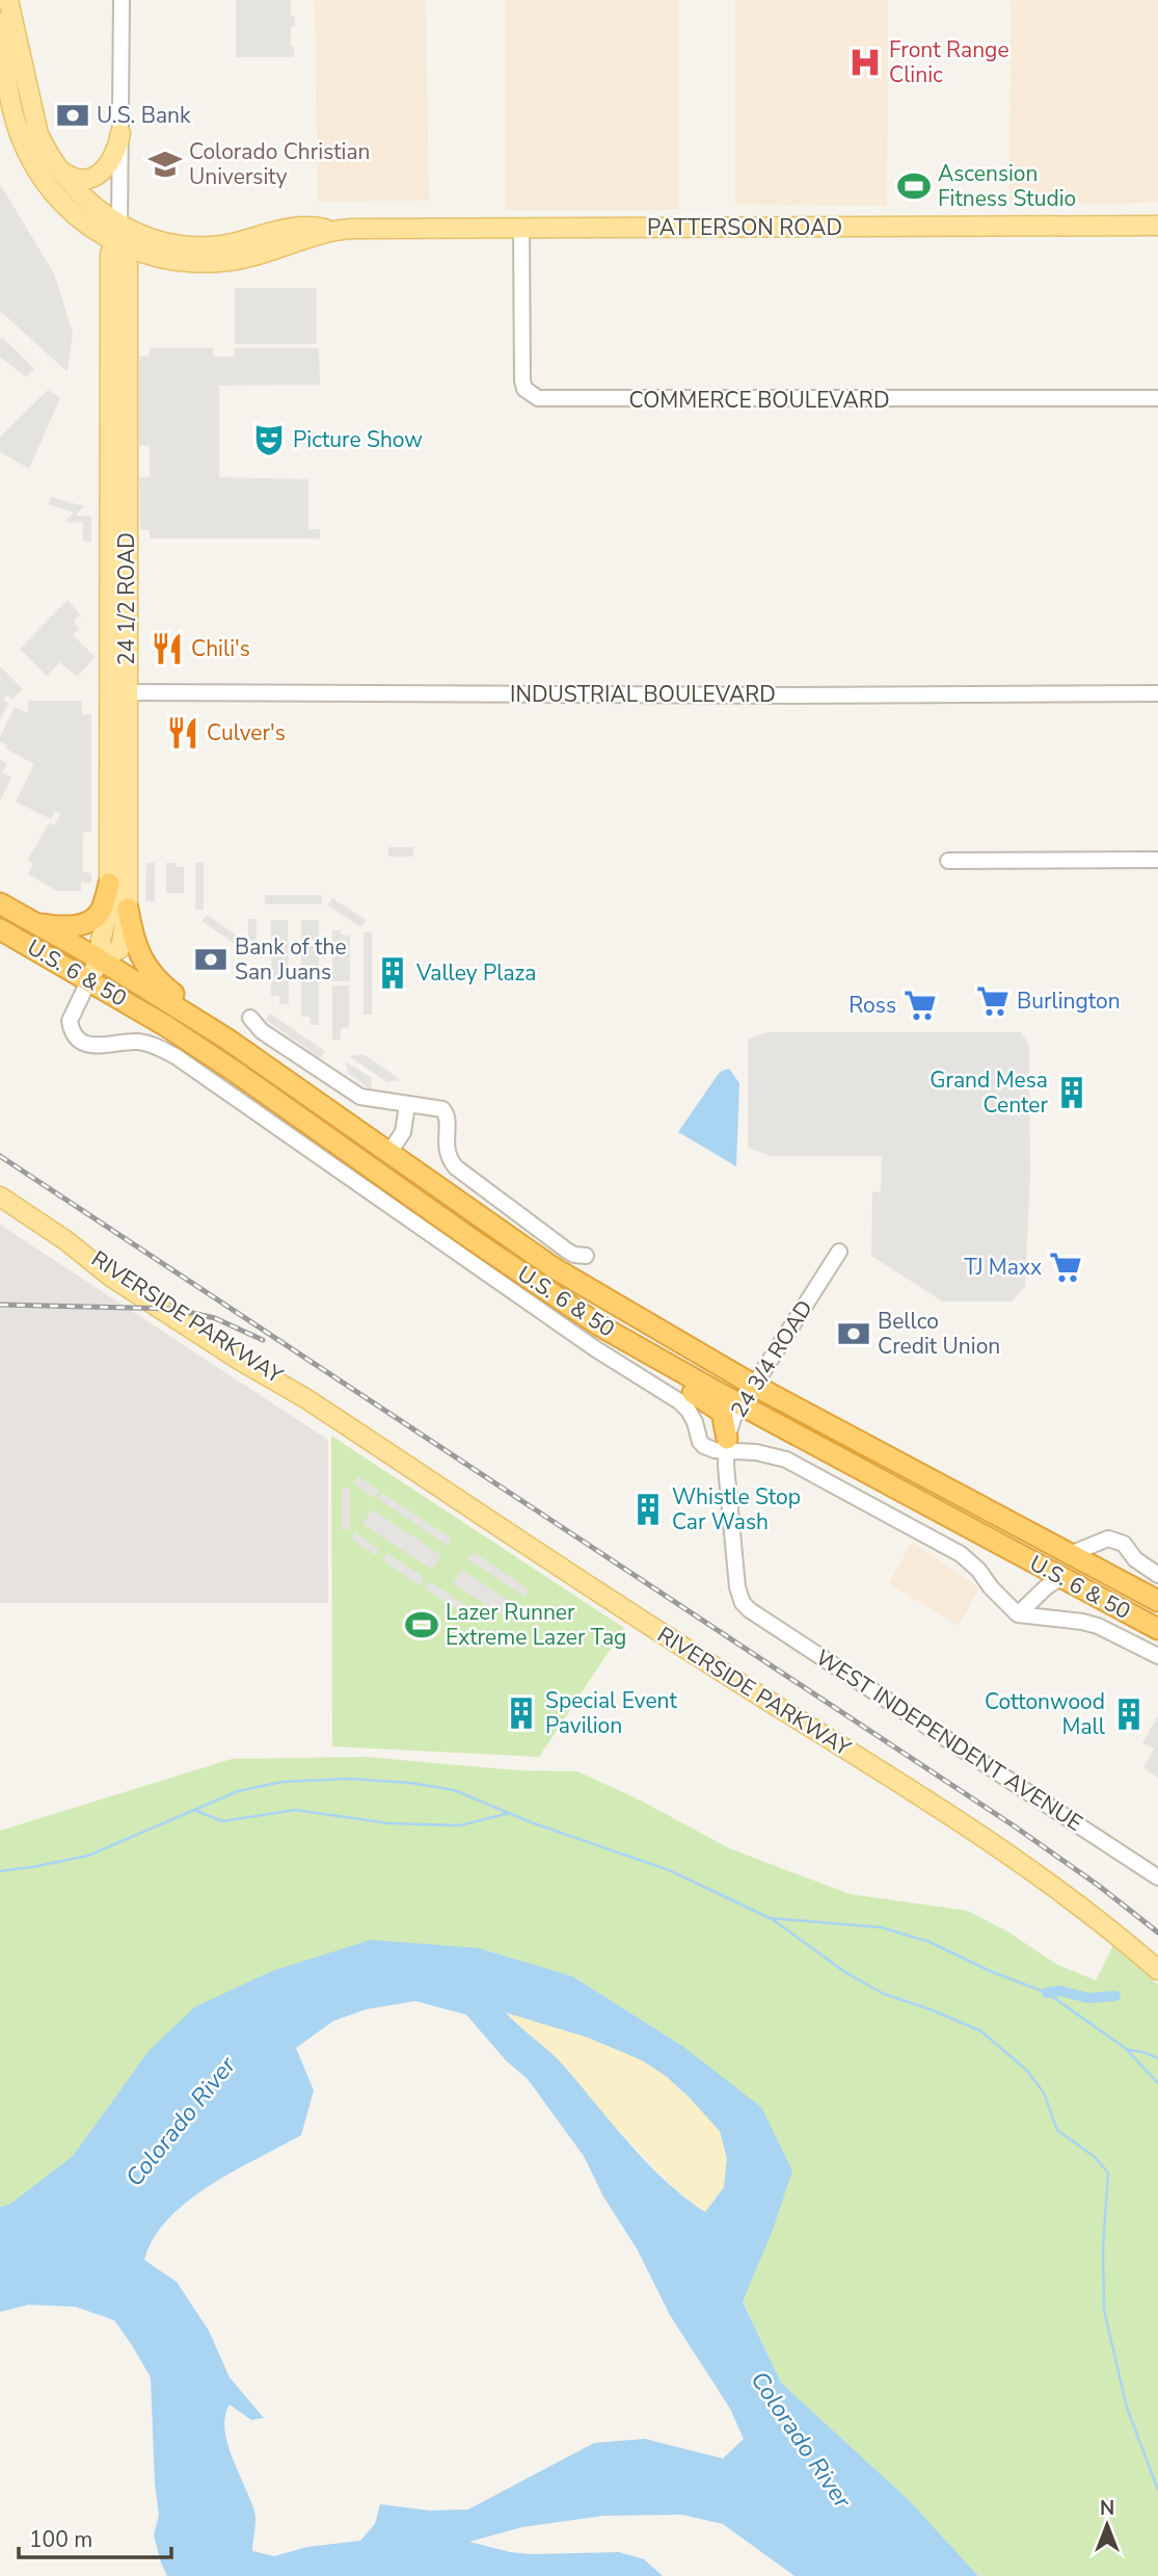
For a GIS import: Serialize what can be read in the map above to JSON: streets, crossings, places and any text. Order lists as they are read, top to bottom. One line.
{"streets":{"highway":["U.S. 6 & 50"],"main road":["PATTERSON ROAD","24 1/2 ROAD","RIVERSIDE PARKWAY"],"street":["COMMERCE BOULEVARD","INDUSTRIAL BOULEVARD","24 3/4 ROAD","WEST INDEPENDENT AVENUE"]},"crossings":[["PATTERSON ROAD","COMMERCE BOULEVARD"],["PATTERSON ROAD","24 1/2 ROAD"],["24 1/2 ROAD","INDUSTRIAL BOULEVARD"],["24 1/2 ROAD","U.S. 6 & 50"],["U.S. 6 & 50","24 3/4 ROAD"],["24 3/4 ROAD","WEST INDEPENDENT AVENUE"]],"water":["Colorado River"],"places":{"hospital":["Front Range Clinic"],"bank":["U.S. Bank","Bank of the San Juans","Bellco Credit Union"],"school or university":["Colorado Christian University"],"sports":["Ascension Fitness Studio","Lazer Runner Extreme Lazer Tag"],"theatre":["Picture Show"],"restaurant":["Chili's","Culver's"],"building":["Valley Plaza","Grand Mesa Center","Whistle Stop Car Wash","Special Event Pavilion","Cottonwood Mall"],"supermarket":["Burlington","Ross","TJ Maxx"]},"scale_bar":"100 m","north":"top"}
